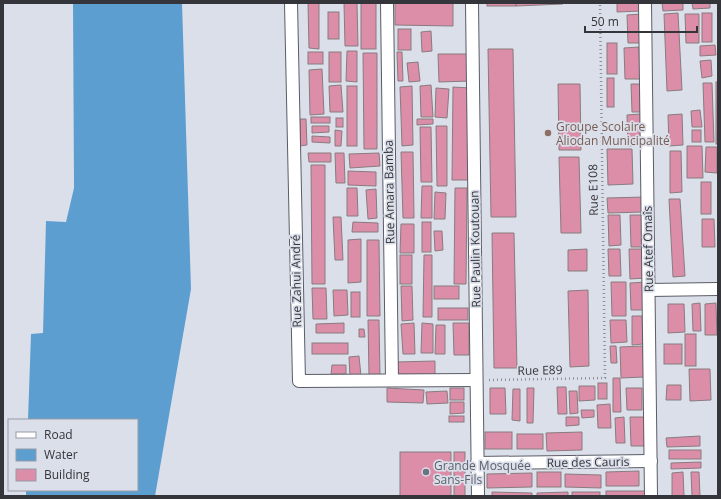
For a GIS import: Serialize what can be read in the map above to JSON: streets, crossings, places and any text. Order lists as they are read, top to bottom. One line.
{"streets":{"street":["Rue Amara Bamba","Rue Paulin Koutouan","Rue Atef Omaîs","Rue Zahui André","Rue des Cauris"],"path":["Rue E108","Rue E89"]},"crossings":[["Rue E108","Rue E89"],["Rue Amara Bamba","Rue Zahui André"],["Rue Paulin Koutouan","Rue Zahui André"],["Rue Paulin Koutouan","Rue E89"],["Rue Paulin Koutouan","Rue des Cauris"],["Rue Atef Omaîs","Rue des Cauris"],["Rue Zahui André","Rue E89"]],"places":["Groupe Scolaire Aliodan Municipalité","Grande Mosquée Sans-Fils"],"legend":["Road","Water","Building"],"scale_bar":"50 m"}
